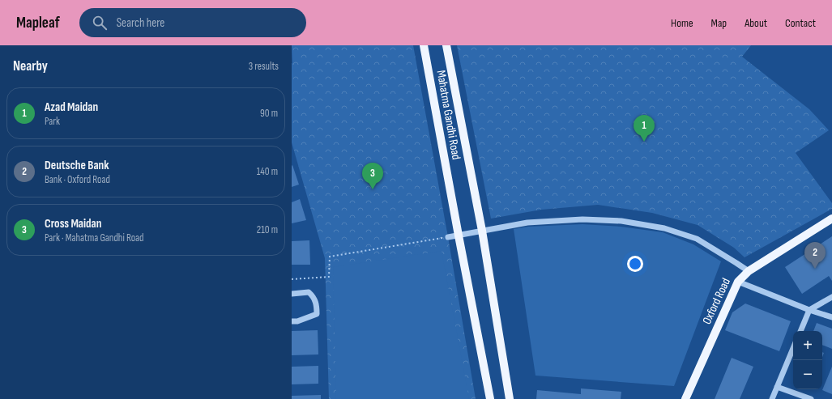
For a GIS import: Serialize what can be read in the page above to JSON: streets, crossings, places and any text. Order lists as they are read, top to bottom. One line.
{"streets":{"main road":["Mahatma Gandhi Road","Oxford Road"]},"page":{"header":"Mapleaf","search":"Search here","nav":["Home","Map","About","Contact"],"heading":["Nearby","3 results"],"list":[{"mark":"1","name":"Azad Maidan","note":"Park","value":"90 m"},{"mark":"2","name":"Deutsche Bank","note":"Bank · Oxford Road","value":"140 m"},{"mark":"3","name":"Cross Maidan","note":"Park · Mahatma Gandhi Road","value":"210 m"}],"pins":["1","3","2"],"map_buttons":["+","−"]}}
